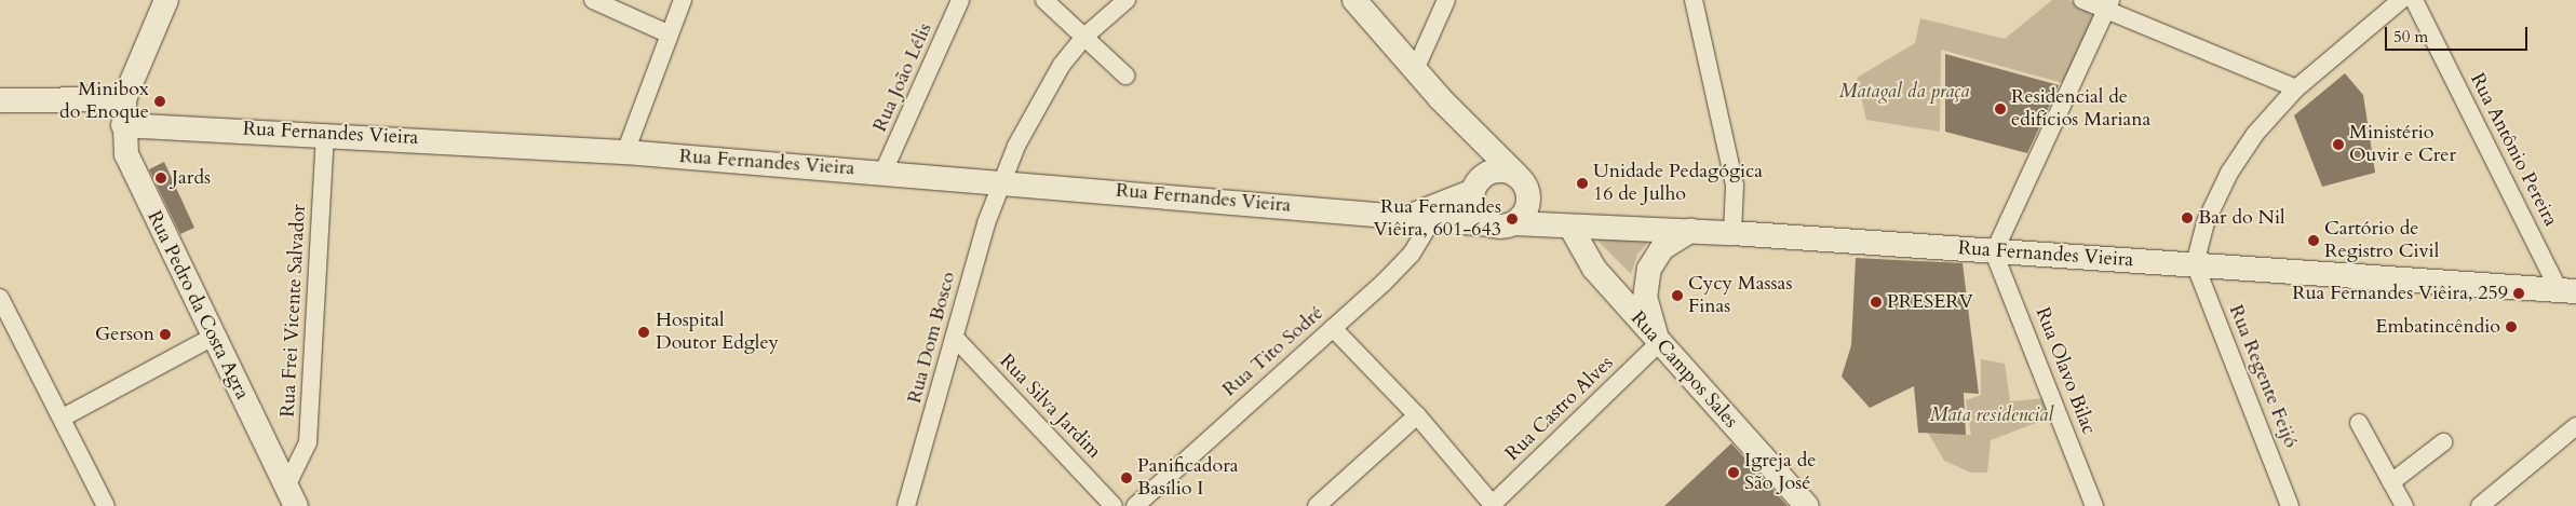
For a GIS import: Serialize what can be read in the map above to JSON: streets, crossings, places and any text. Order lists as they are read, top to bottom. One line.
{"streets":{"street":["Rua João Lélis","Rua Fernandes Vieira","Rua Antônio Pereira","Rua Pedro da Costa Agra","Rua Frei Vicente Salvador","Rua Dom Bosco","Rua Tito Sodré","Rua Campos Sales","Rua Olavo Bilac","Rua Regente Feijó","Rua Silva Jardim","Rua Castro Alves"]},"crossings":[["Rua João Lélis","Rua Fernandes Vieira"],["Rua Fernandes Vieira","Rua Antônio Pereira"],["Rua Fernandes Vieira","Rua Pedro da Costa Agra"],["Rua Fernandes Vieira","Rua Frei Vicente Salvador"],["Rua Fernandes Vieira","Rua Dom Bosco"],["Rua Fernandes Vieira","Rua Tito Sodré"],["Rua Fernandes Vieira","Rua Campos Sales"],["Rua Fernandes Vieira","Rua Olavo Bilac"],["Rua Fernandes Vieira","Rua Regente Feijó"],["Rua Pedro da Costa Agra","Rua Frei Vicente Salvador"],["Rua Dom Bosco","Rua Silva Jardim"],["Rua Campos Sales","Rua Castro Alves"]],"parks":["Matagal da praça","Mata residencial"],"places":["Minibox do Enoque","Residencial de edifícios Mariana","Ministério Ouvir e Crer","Jards","Unidade Pedagógica 16 de Julho","Bar do Nil","Rua Fernandes Viêira, 601-643","Cartório de Registro Civil","Rua Fernandes Viêira, 259","Cycy Massas Finas","PRESERV","Embatincêndio","Hospital Doutor Edgley","Gerson","Igreja de São José","Panificadora Basílio I"],"scale_bar":"50 m"}
